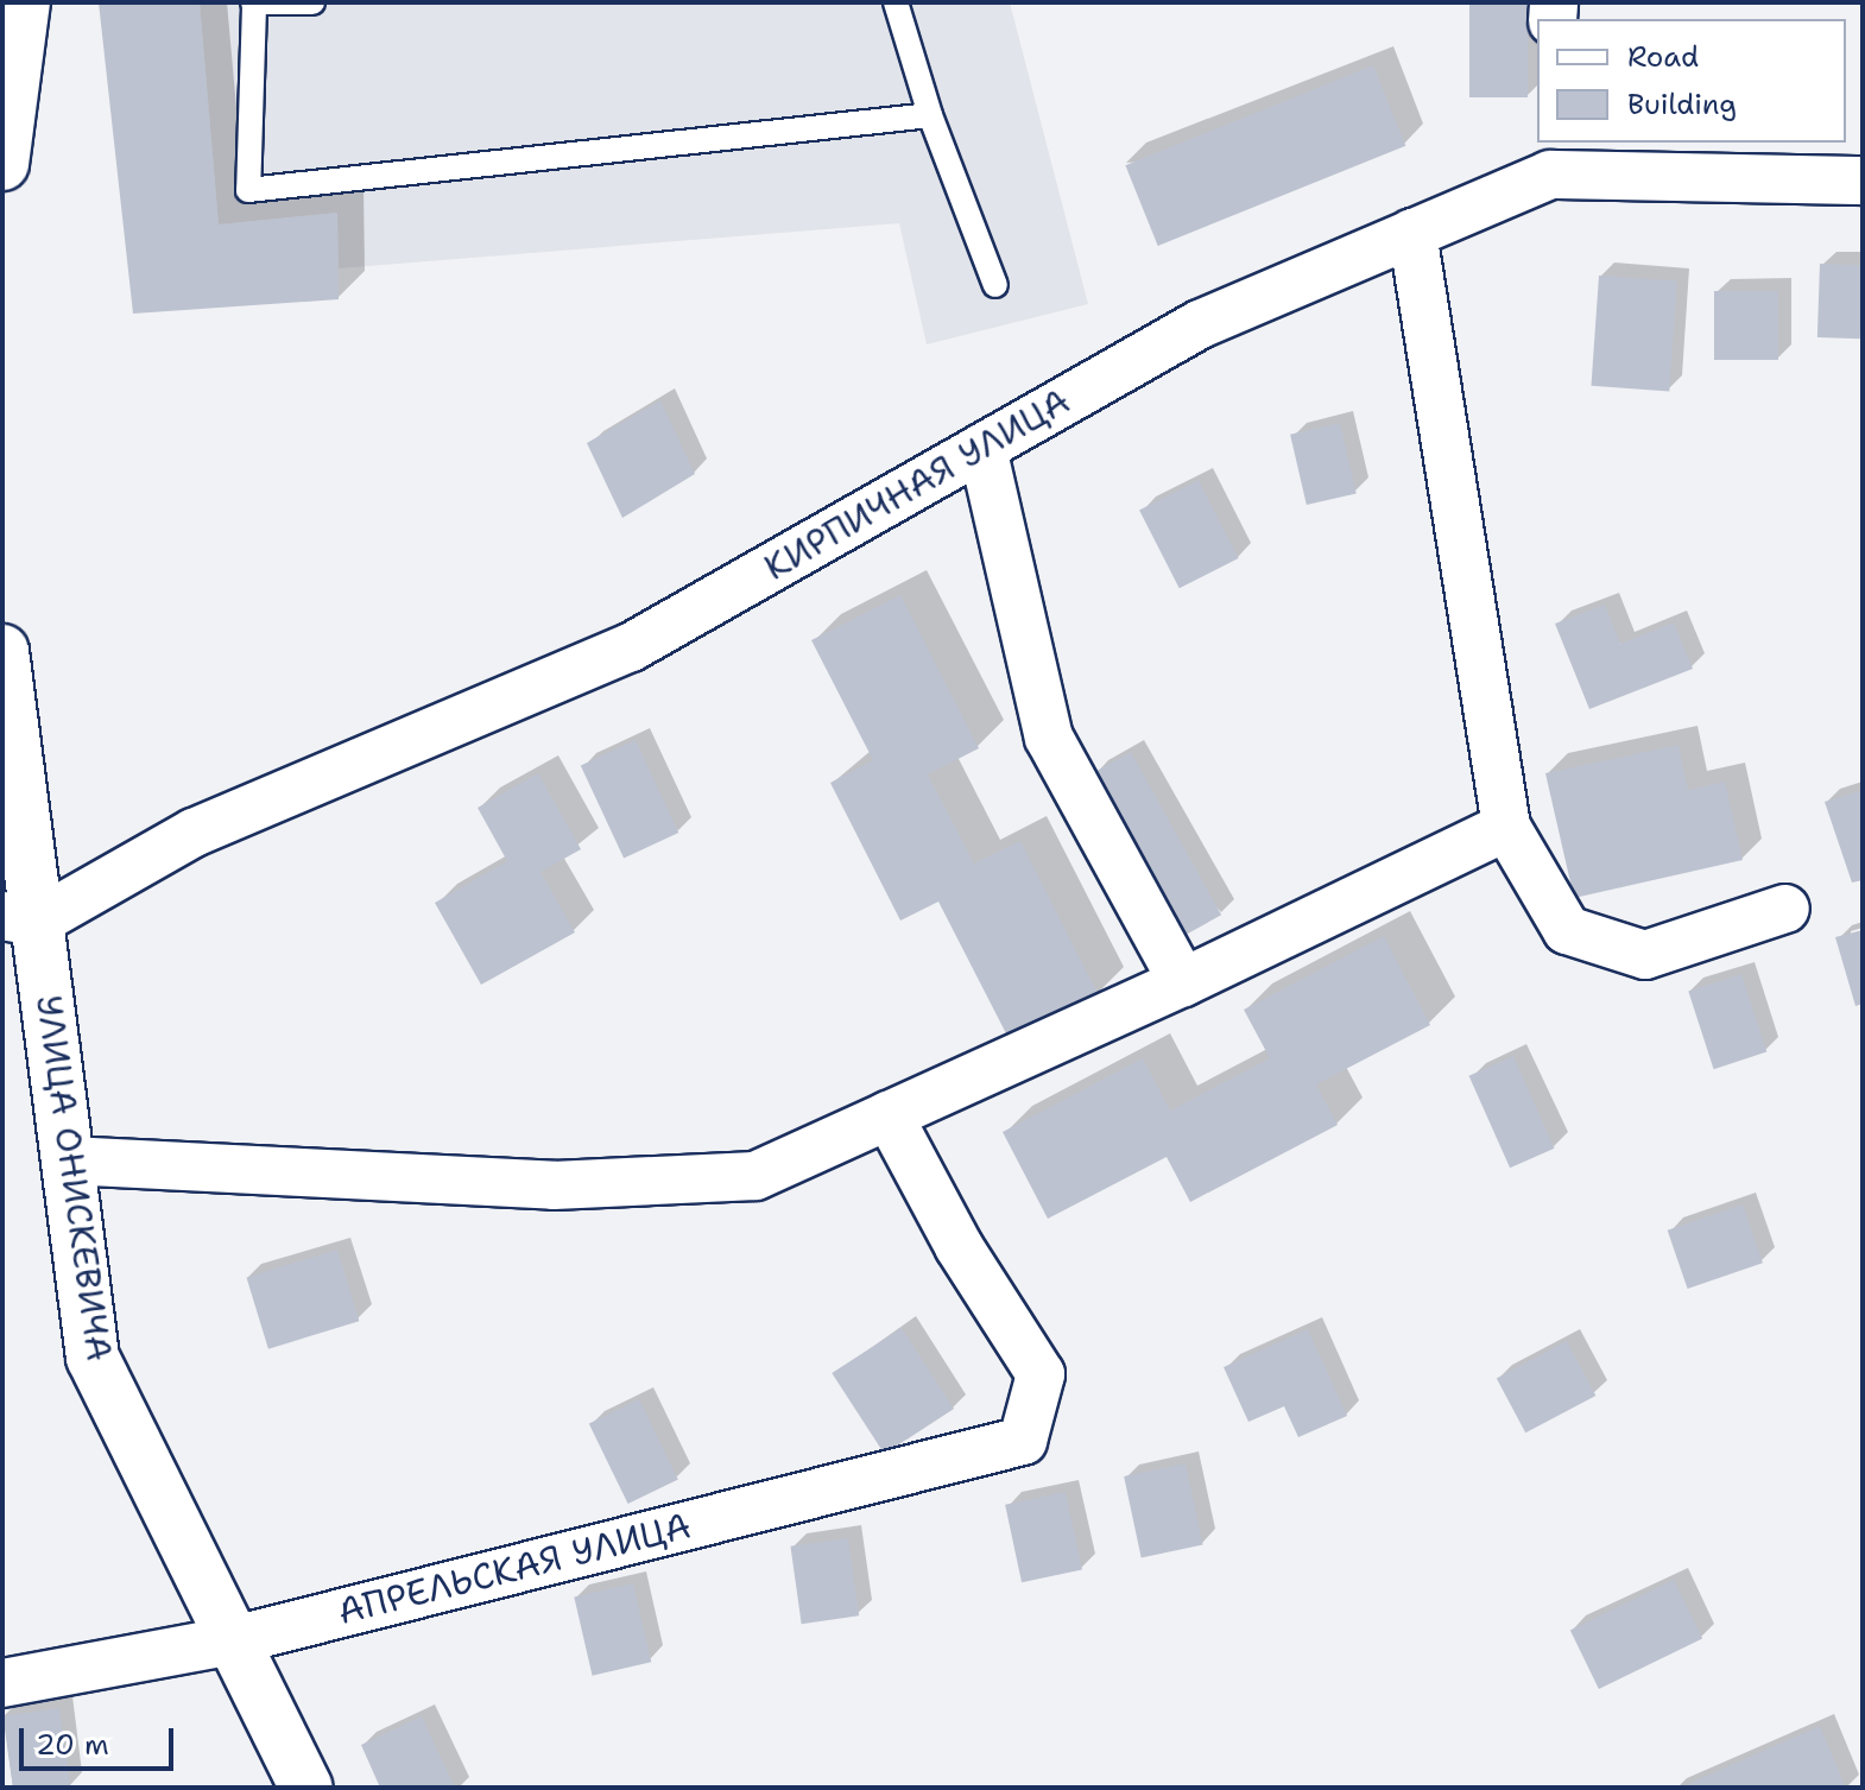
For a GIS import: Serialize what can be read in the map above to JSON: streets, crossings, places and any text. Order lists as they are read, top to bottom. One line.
{"streets":{"street":["КИРПИЧНАЯ УЛИЦА","УЛИЦА ОНИСКЕВИЧА","АПРЕЛЬСКАЯ УЛИЦА"]},"crossings":[["КИРПИЧНАЯ УЛИЦА","УЛИЦА ОНИСКЕВИЧА"],["УЛИЦА ОНИСКЕВИЧА","АПРЕЛЬСКАЯ УЛИЦА"]],"legend":["Road","Building"],"scale_bar":"20 m"}
